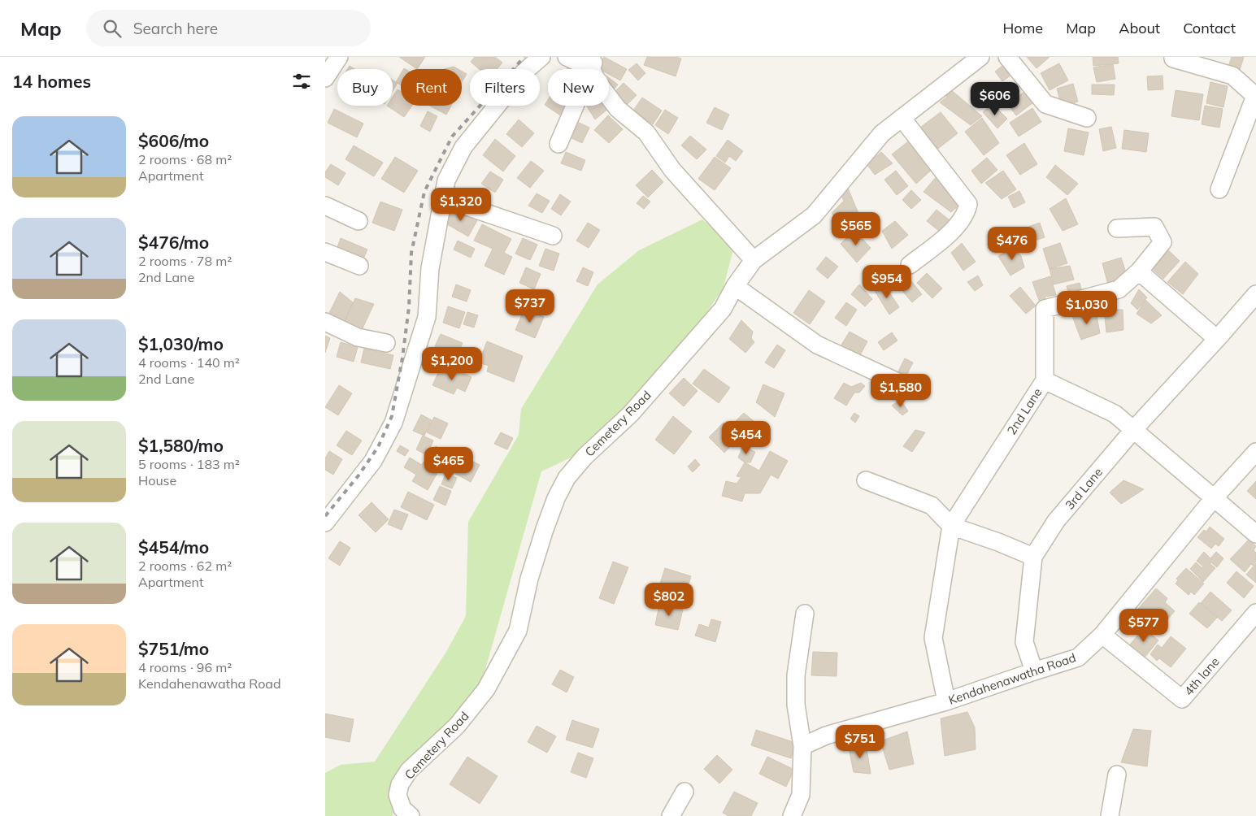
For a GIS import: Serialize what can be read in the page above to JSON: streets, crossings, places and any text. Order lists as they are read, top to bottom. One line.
{"streets":{"street":["2nd Lane","Cemetery Road","3rd Lane","4th lane","Kendahenawatha Road"]},"crossings":[["2nd Lane","Kendahenawatha Road"],["3rd Lane","Kendahenawatha Road"],["4th lane","Kendahenawatha Road"]],"page":{"header":"Map","search":"Search here","nav":["Home","Map","About","Contact"],"heading":"14 homes","chip":["Buy","Rent","Filters","New"],"price":["$606","$1,320","$565","$476","$954","$737","$1,030","$1,200","$1,580","$454","$465","$802","$577","$751"],"list":[{"name":"$606/mo","note":"2 rooms · 68 m² · Apartment"},{"name":"$476/mo","note":"2 rooms · 78 m² · 2nd Lane"},{"name":"$1,030/mo","note":"4 rooms · 140 m² · 2nd Lane"},{"name":"$1,580/mo","note":"5 rooms · 183 m² · House"},{"name":"$454/mo","note":"2 rooms · 62 m² · Apartment"},{"name":"$751/mo","note":"4 rooms · 96 m² · Kendahenawatha Road"}]}}
